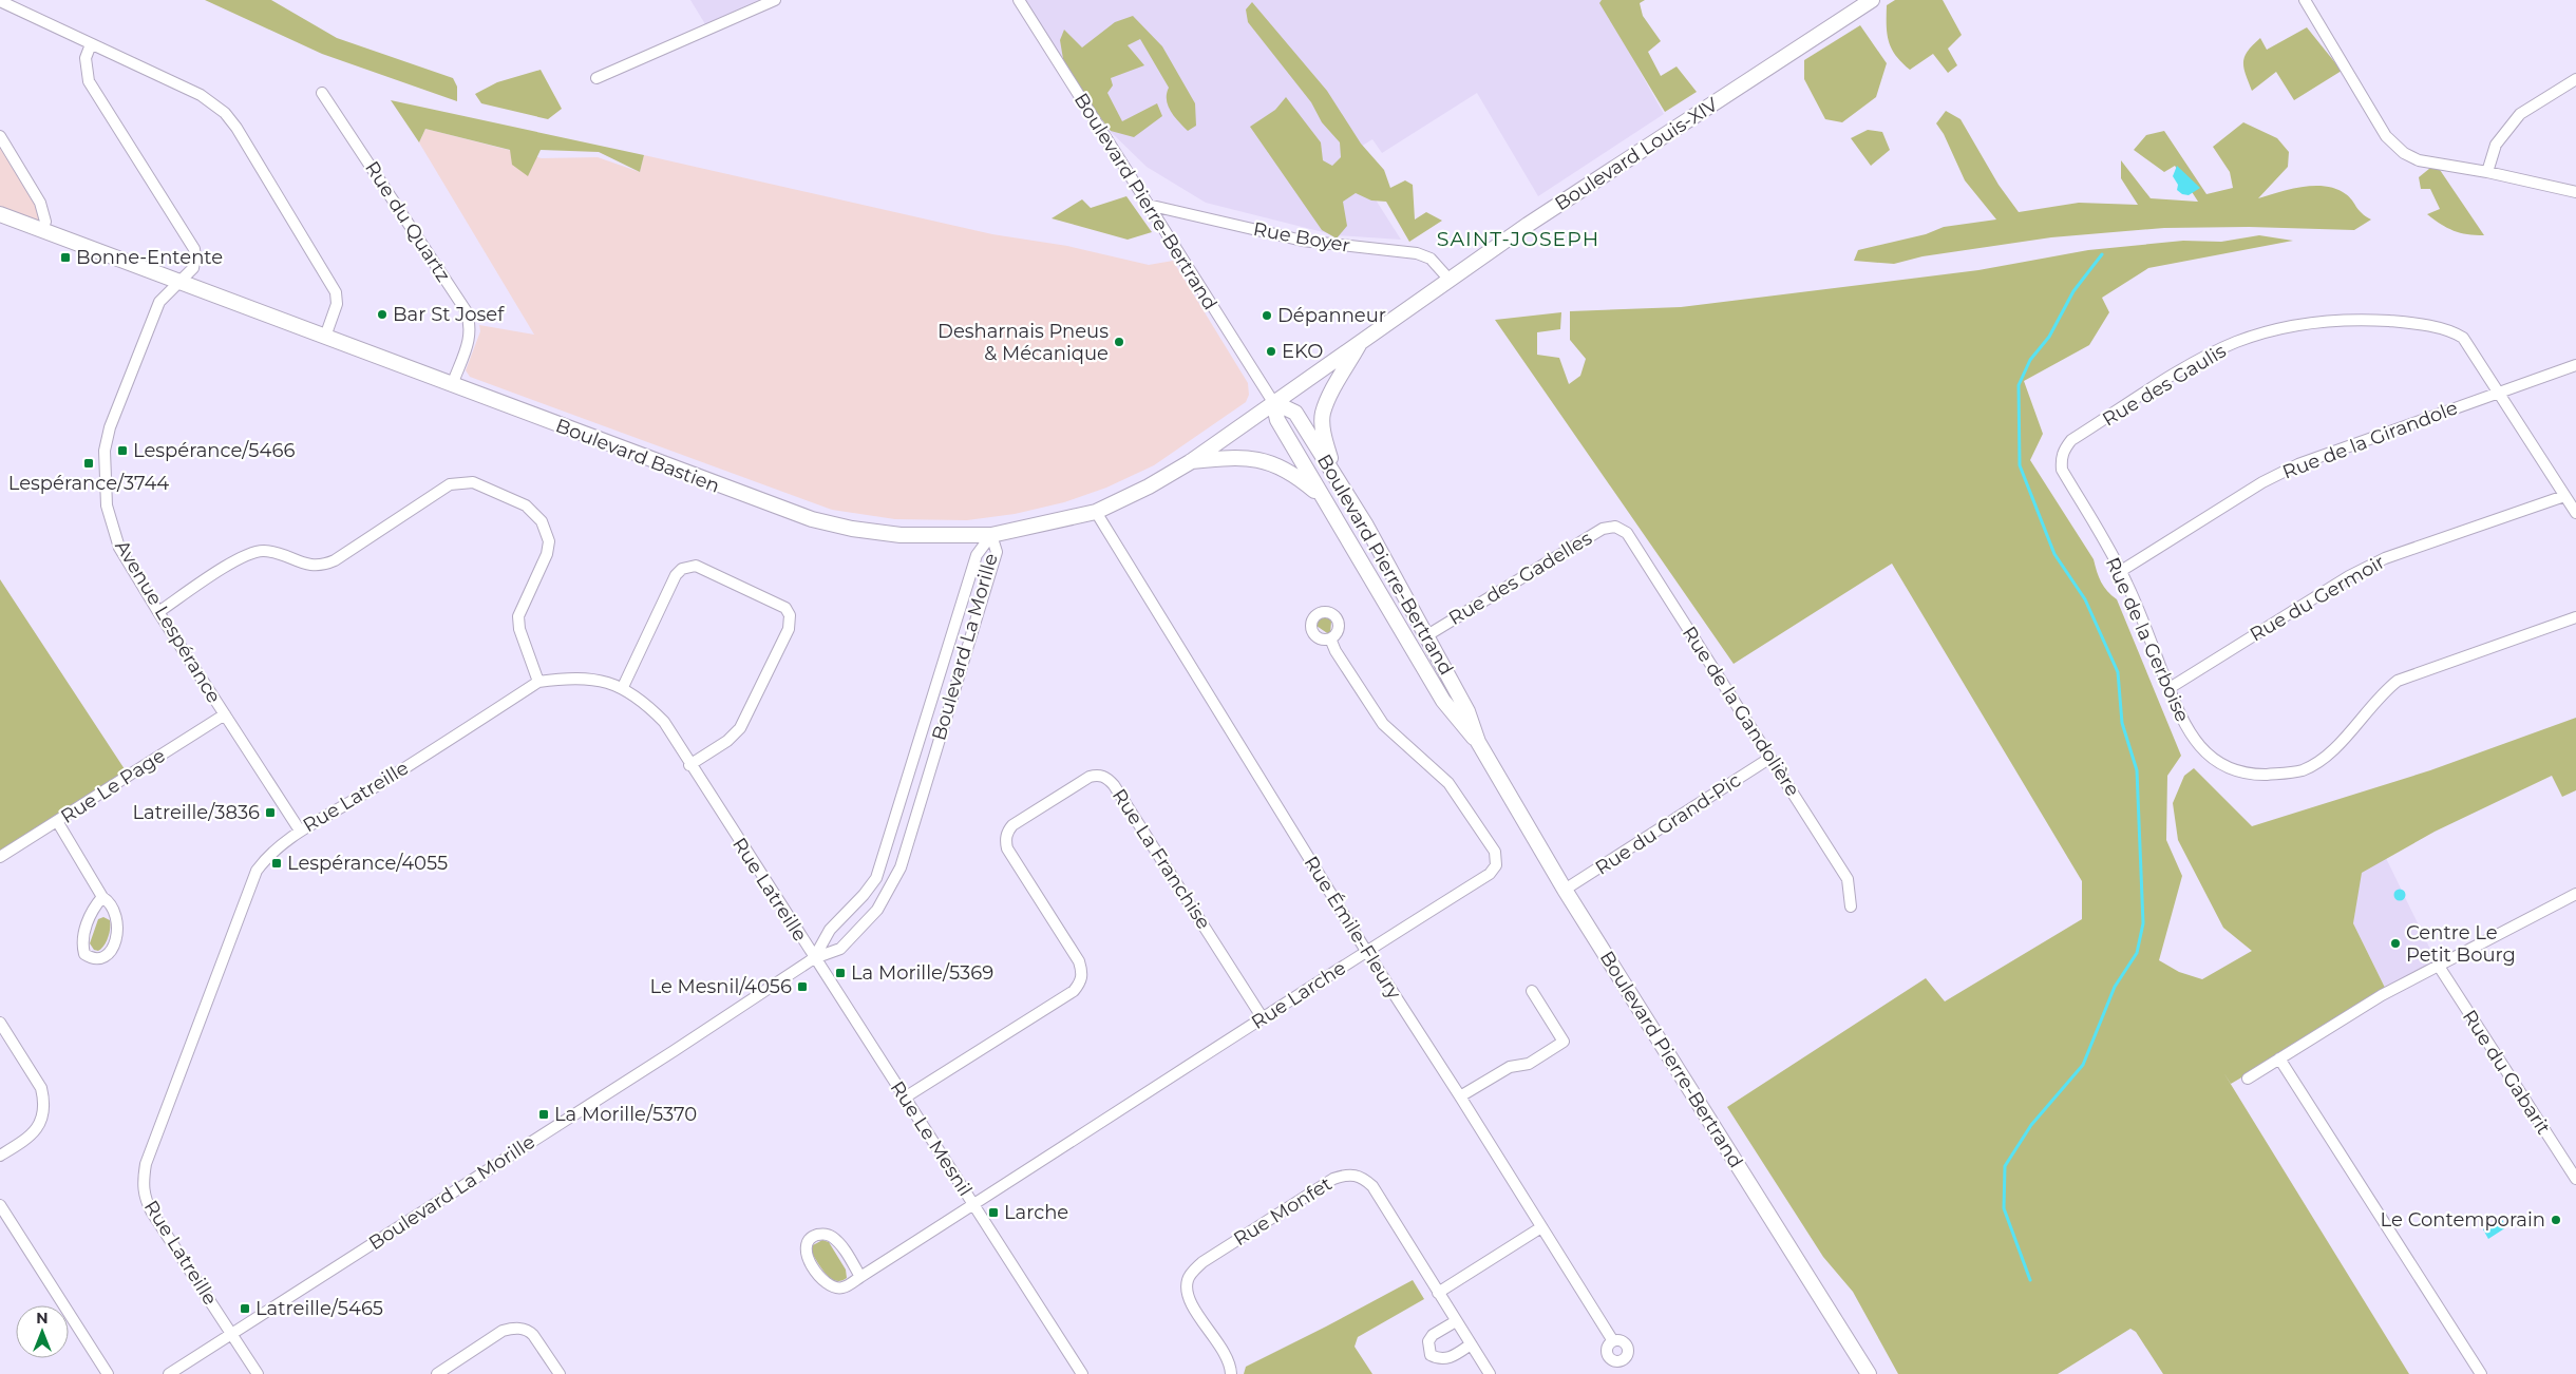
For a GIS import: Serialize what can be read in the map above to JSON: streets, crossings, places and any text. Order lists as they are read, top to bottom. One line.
{"streets":{"main road":["Boulevard Louis-XIV","Boulevard Pierre-Bertrand","Boulevard Bastien"],"street":["Rue du Quartz","Rue Boyer","Rue des Gaulis","Rue de la Girandole","Rue des Gadelles","Rue du Germoir","Avenue Lespérance","Rue de la Gerboise","Boulevard La Morille","Rue de la Gandolière","Rue Le Page","Rue Latreille","Rue du Grand-Pic","Rue La Franchise","Rue Émile-Fleury","Rue Larche","Rue du Gabarit","Rue Le Mesnil","Rue Monfet"]},"crossings":[["Boulevard Louis-XIV","Boulevard Pierre-Bertrand"],["Boulevard Louis-XIV","Rue Boyer"],["Boulevard Louis-XIV","Boulevard Bastien"],["Boulevard Pierre-Bertrand","Rue Boyer"],["Boulevard Pierre-Bertrand","Boulevard Bastien"],["Boulevard Pierre-Bertrand","Rue des Gadelles"],["Boulevard Pierre-Bertrand","Rue du Grand-Pic"],["Rue du Quartz","Boulevard Bastien"],["Rue des Gaulis","Rue de la Girandole"],["Rue des Gaulis","Rue de la Gerboise"],["Rue de la Girandole","Rue de la Gerboise"],["Boulevard Bastien","Avenue Lespérance"],["Boulevard Bastien","Boulevard La Morille"],["Boulevard Bastien","Rue Émile-Fleury"],["Rue des Gadelles","Rue de la Gandolière"],["Rue du Germoir","Rue de la Gerboise"],["Avenue Lespérance","Rue Le Page"],["Avenue Lespérance","Rue Latreille"],["Boulevard La Morille","Rue Latreille"],["Boulevard La Morille","Rue Le Mesnil"],["Rue de la Gandolière","Rue du Grand-Pic"],["Rue Latreille","Rue Le Mesnil"],["Rue La Franchise","Rue Larche"],["Rue La Franchise","Rue Le Mesnil"],["Rue Émile-Fleury","Rue Larche"],["Rue Larche","Rue Le Mesnil"]],"districts":["SAINT-JOSEPH"],"places":{"transit":["Bonne-Entente","Lespérance/5466","Lespérance/3744","Latreille/3836","Lespérance/4055","La Morille/5369","Le Mesnil/4056","La Morille/5370","Larche","Latreille/5465"],"other":["Bar St Josef","Dépanneur","Desharnais Pneus & Mécanique","EKO","Centre Le Petit Bourg","Le Contemporain"]},"north":"top"}
